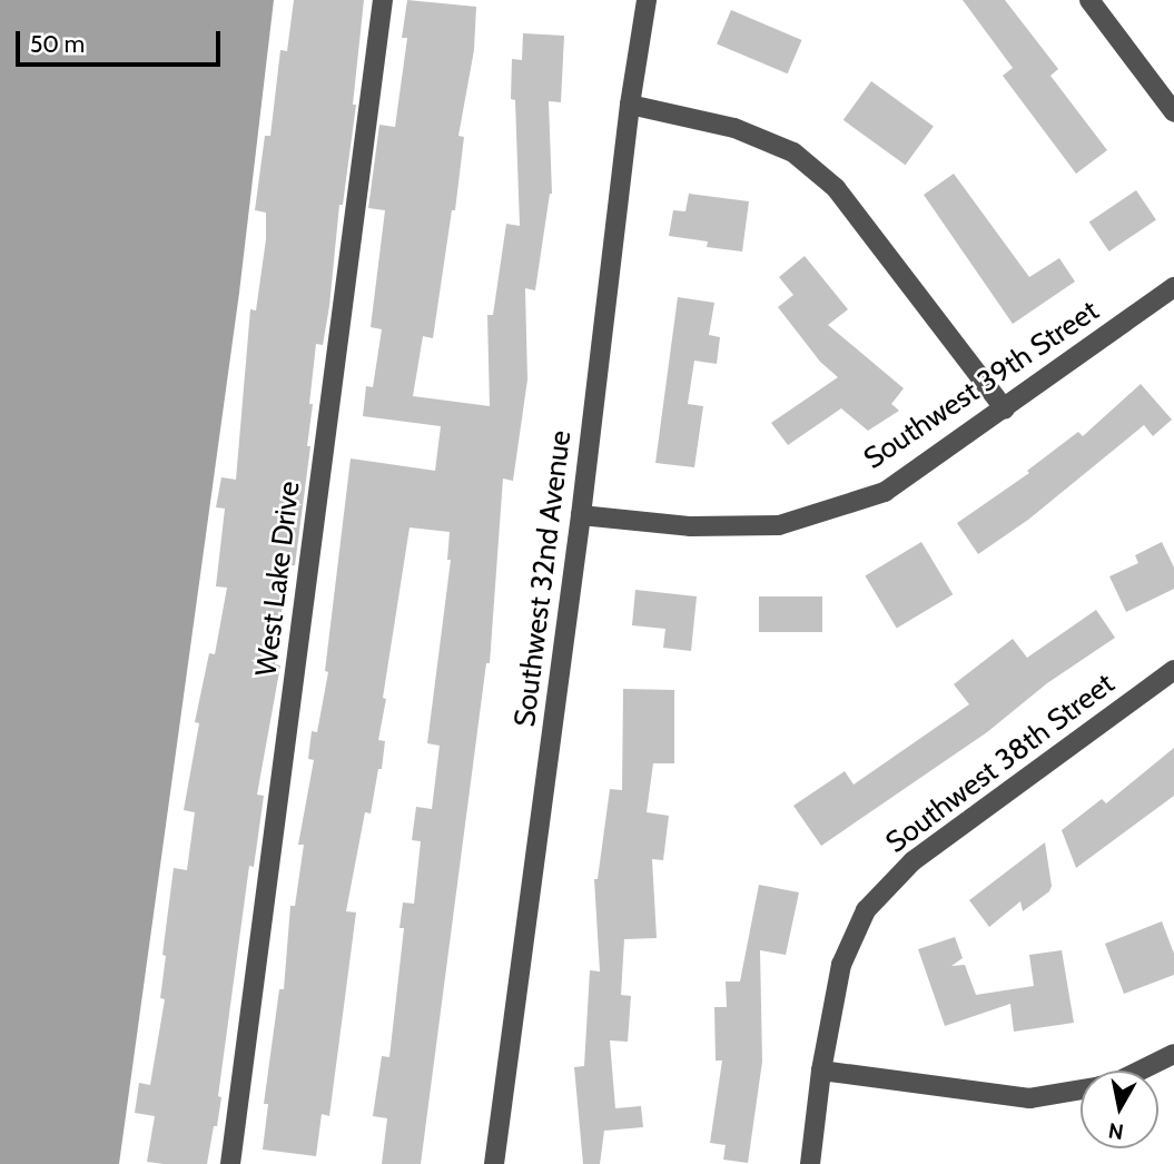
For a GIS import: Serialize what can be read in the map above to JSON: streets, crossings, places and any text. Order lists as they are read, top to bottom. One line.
{"streets":{"street":["Southwest 39th Street","West Lake Drive","Southwest 32nd Avenue","Southwest 38th Street"]},"crossings":[["Southwest 39th Street","Southwest 32nd Avenue"]],"scale_bar":"50 m","north":"bottom"}
